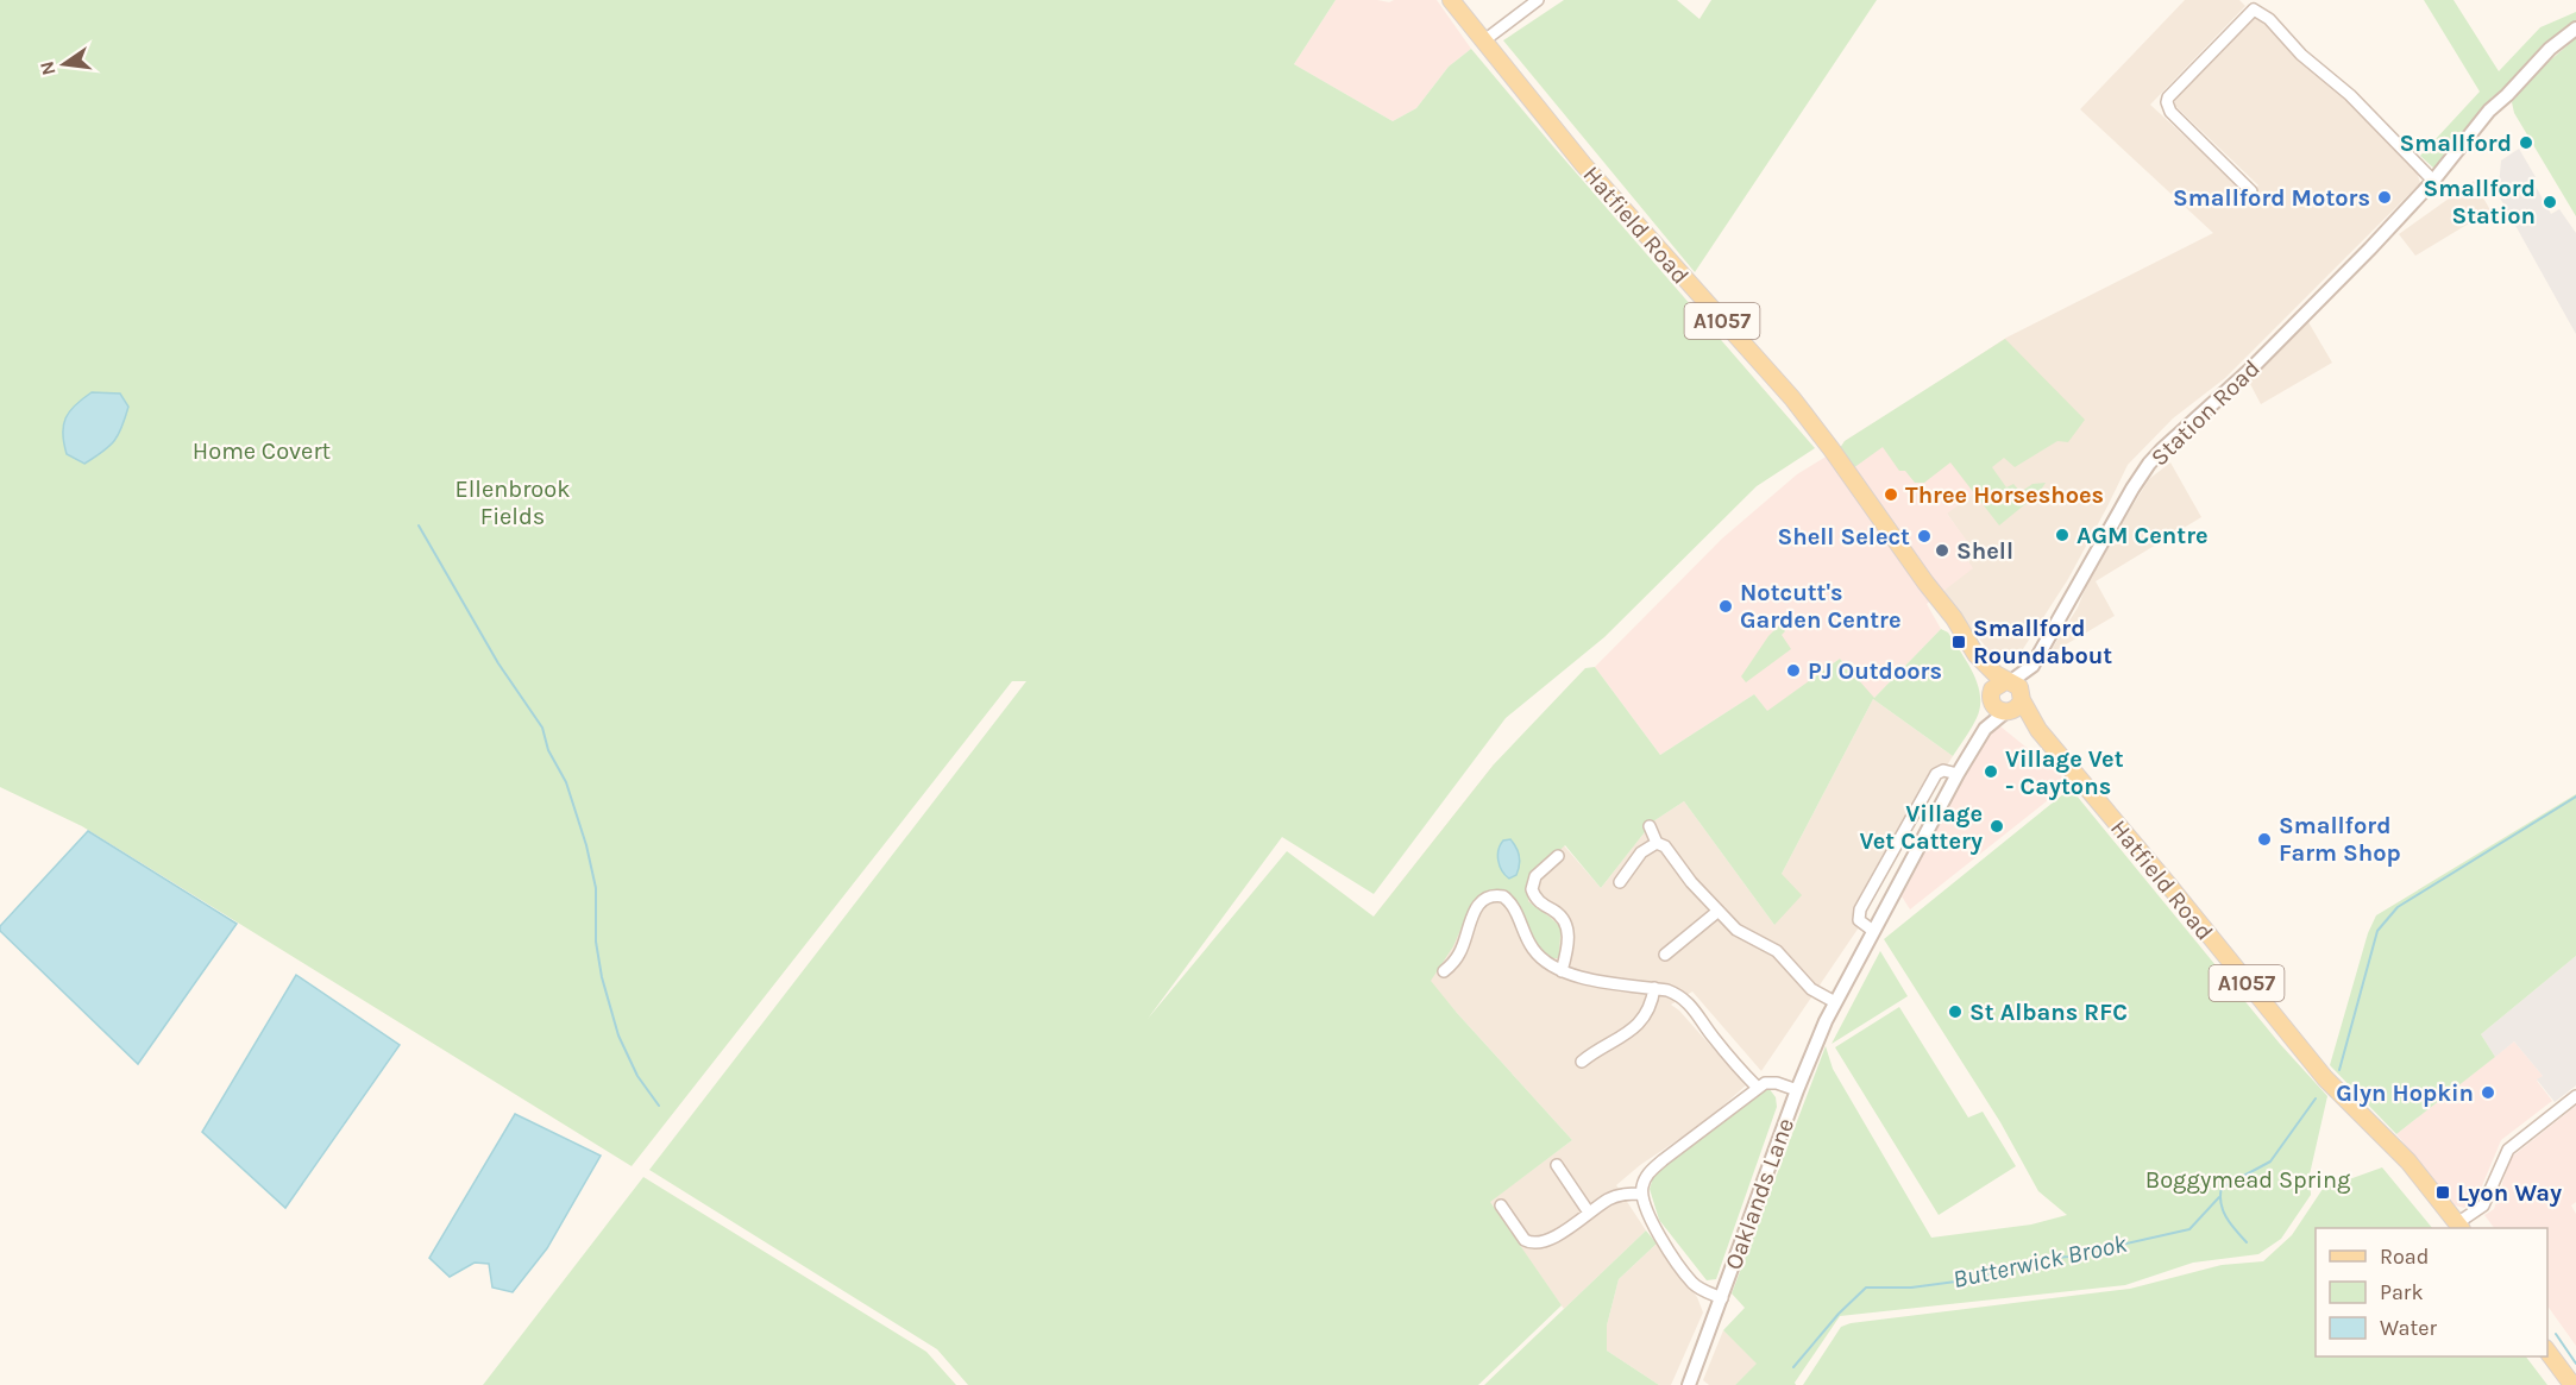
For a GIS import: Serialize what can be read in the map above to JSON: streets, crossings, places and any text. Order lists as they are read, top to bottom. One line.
{"streets":{"main road":["Hatfield Road","A1057"],"street":["Station Road","Oaklands Lane"]},"crossings":[["Hatfield Road","Station Road"],["Hatfield Road","Oaklands Lane"],["Station Road","Oaklands Lane"]],"water":["Butterwick Brook"],"parks":["Home Covert","Ellenbrook Fields","Boggymead Spring"],"places":{"other":["Smallford","Smallford Motors","Smallford Station","Three Horseshoes","AGM Centre","Shell Select","Shell","Notcutt's Garden Centre","PJ Outdoors","Village Vet - Caytons","Village Vet Cattery","Smallford Farm Shop","St Albans RFC","Glyn Hopkin"],"transit":["Smallford Roundabout","Lyon Way"]},"legend":["Road","Park","Water"],"north":"left"}
